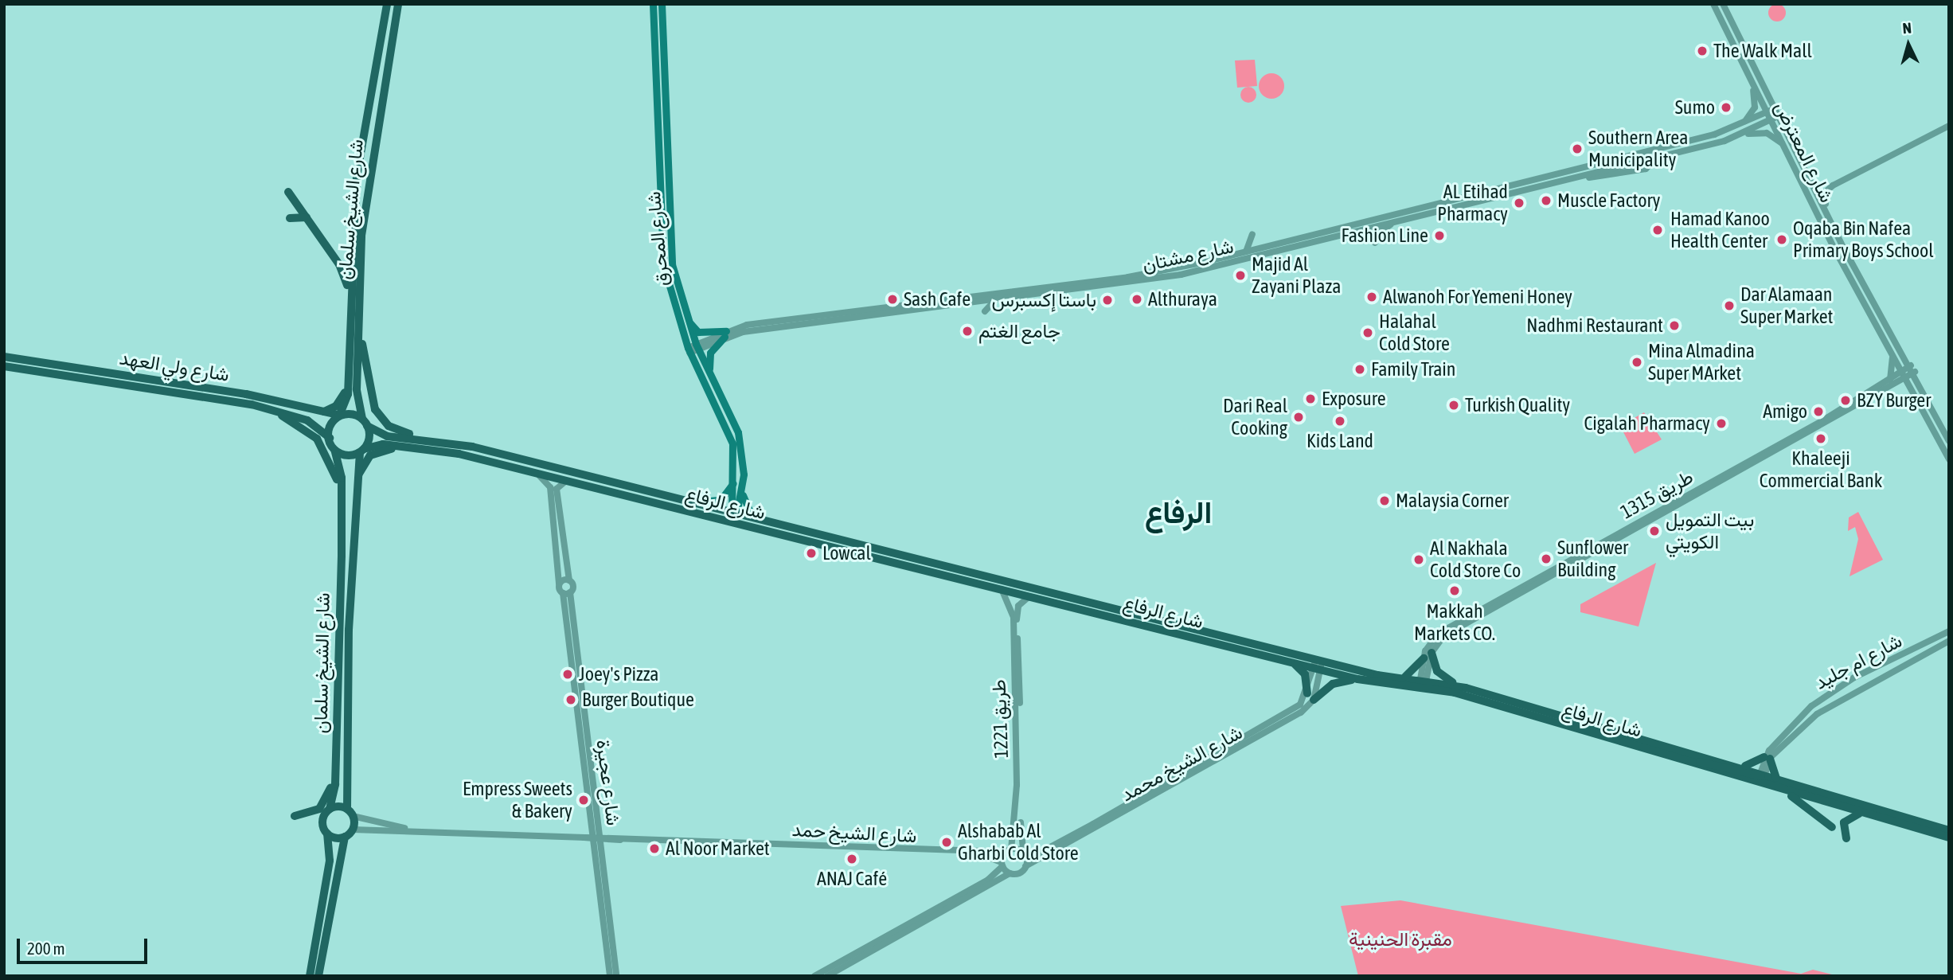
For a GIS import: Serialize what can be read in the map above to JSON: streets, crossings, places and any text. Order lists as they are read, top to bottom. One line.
{"streets":{"main road":["شارع الشيخ سلمان","شارع المحرق","شارع ولي العهد","شارع الرفاع"],"street":["شارع المعترض","شارع مشتان","طريق 1315","شارع ام جليد","طريق 1221","شارع الشيخ محمد","شارع عجيرة","شارع الشيخ حمد"]},"crossings":[["شارع المعترض","شارع مشتان"],["شارع المعترض","طريق 1315"],["شارع الشيخ سلمان","شارع ولي العهد"],["شارع الشيخ سلمان","شارع الرفاع"],["شارع الشيخ سلمان","شارع الشيخ حمد"],["شارع المحرق","شارع مشتان"],["شارع المحرق","شارع الرفاع"],["شارع ولي العهد","شارع الرفاع"],["طريق 1315","شارع الرفاع"],["شارع الرفاع","شارع ام جليد"],["شارع الرفاع","طريق 1221"],["طريق 1221","شارع الشيخ محمد"],["طريق 1221","شارع الشيخ حمد"],["شارع الشيخ محمد","شارع الشيخ حمد"],["شارع عجيرة","شارع الشيخ حمد"]],"districts":["الرفاع"],"parks":["مقبرة الحنينية"],"places":["The Walk Mall","Sumo","Southern Area Municipality","Muscle Factory","AL Etihad Pharmacy","Hamad Kanoo Health Center","Fashion Line","Oqaba Bin Nafea Primary Boys School","Majid Al Zayani Plaza","Alwanoh For Yemeni Honey","Sash Cafe","Althuraya","باستا إكسبرس","Dar Alamaan Super Market","Nadhmi Restaurant","جامع الغتم","Halahal Cold Store","Mina Almadina Super MArket","Family Train","Exposure","BZY Burger","Turkish Quality","Amigo","Dari Real Cooking","Kids Land","Cigalah Pharmacy","Khaleeji Commercial Bank","Malaysia Corner","بيت التمويل الكويتي","Lowcal","Sunflower Building","Al Nakhala Cold Store Co","Makkah Markets CO.","Joey's Pizza","Burger Boutique","Empress Sweets & Bakery","Alshabab Al Gharbi Cold Store","Al Noor Market","ANAJ Café"],"scale_bar":"200 m","north":"top"}
